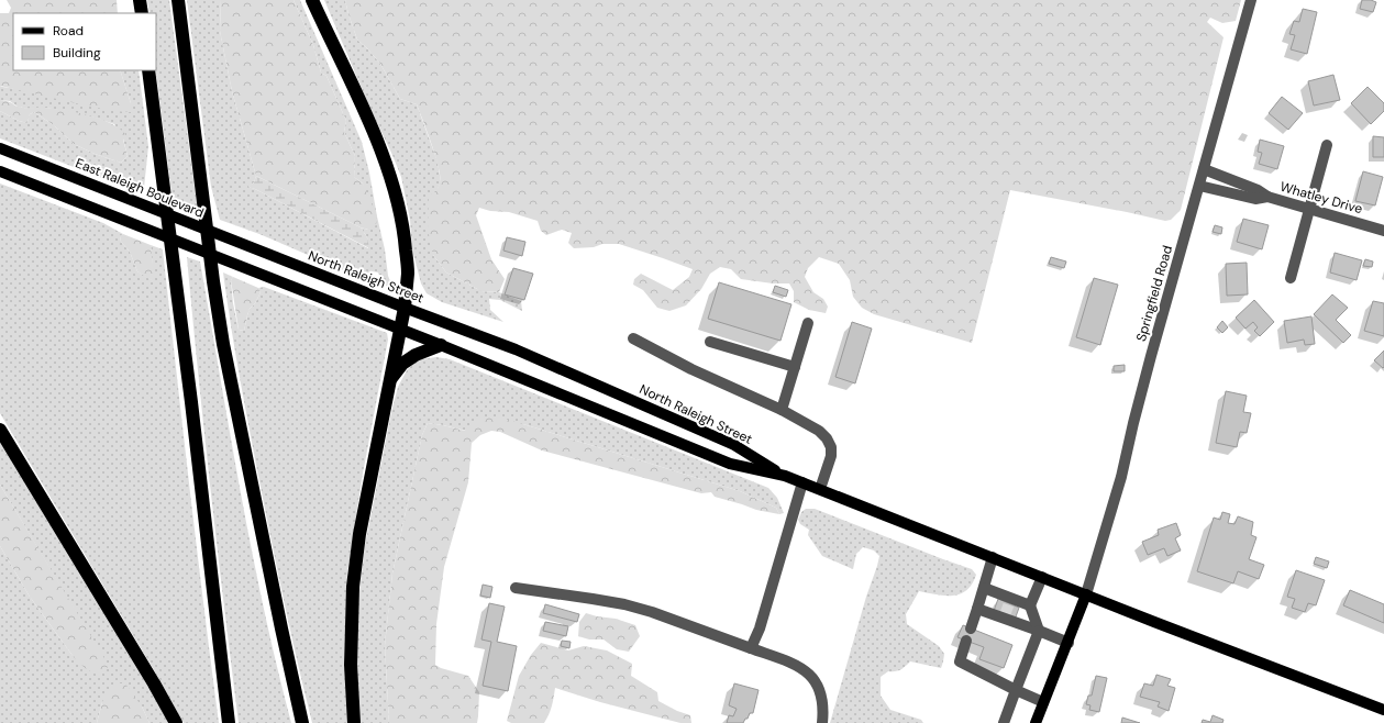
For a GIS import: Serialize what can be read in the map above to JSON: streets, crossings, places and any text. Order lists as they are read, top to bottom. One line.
{"streets":{"main road":["East Raleigh Boulevard","North Raleigh Street"],"street":["Whatley Drive","Springfield Road"]},"crossings":[["East Raleigh Boulevard","North Raleigh Street"],["Whatley Drive","Springfield Road"]],"legend":["Road","Building"]}
